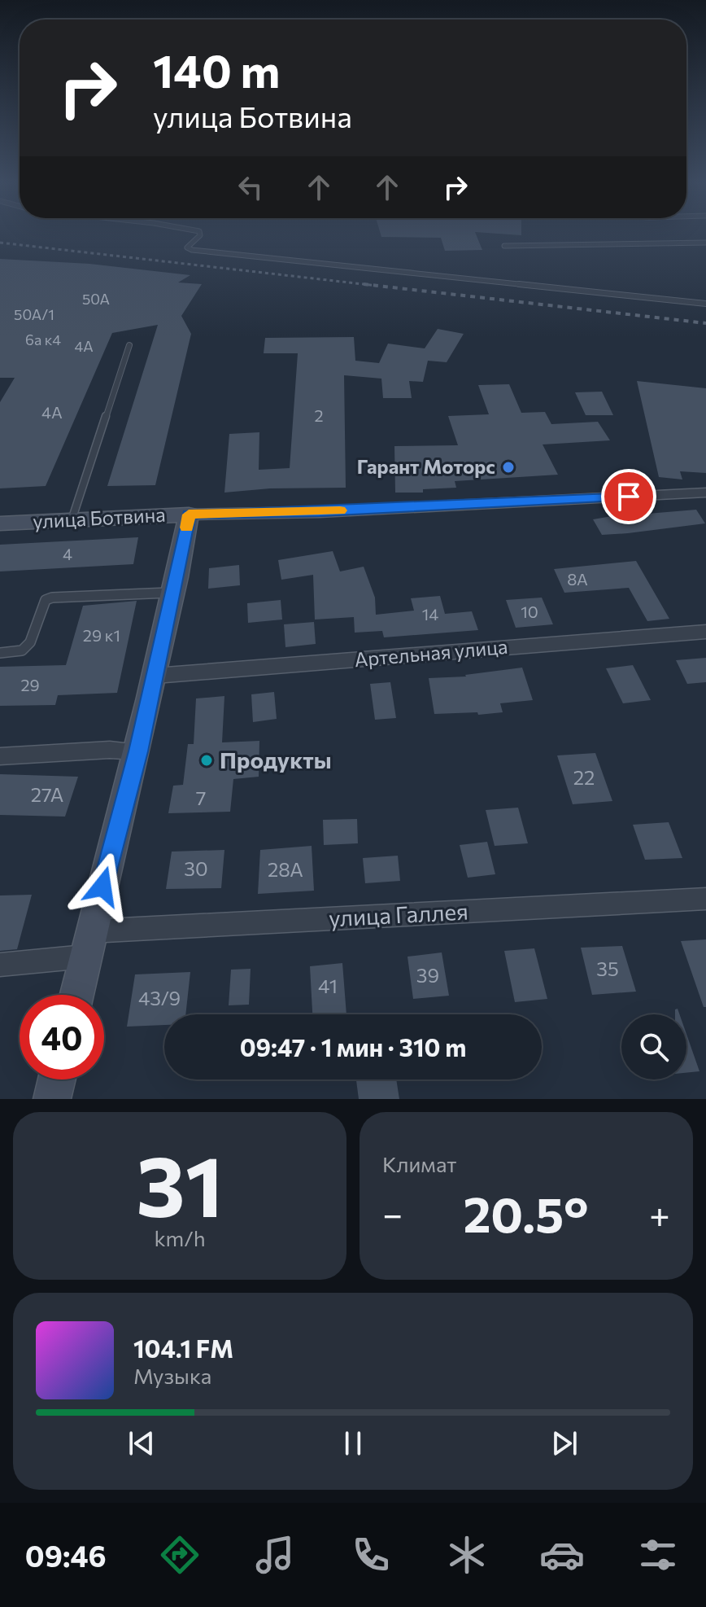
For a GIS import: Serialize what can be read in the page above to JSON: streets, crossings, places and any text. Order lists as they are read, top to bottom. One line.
{"streets":{"street":["улица Ботвина","Артельная улица","улица Галлея"]},"places":["Гарант Моторс","Продукты"],"house_numbers":["50А","50А/1","6а к4","4А","4А","2","4","8А","10","14","29 к1","29","22","27А","7","30","28А","35","39","41","43/9"],"page":{"turn":["140 m","улица Ботвина"],"limit":"40","trip":"09:47 · 1 мин · 310 m","tile":[["31","km/h"],"Климат"],"heat":["−","20.5°","+"],"song":["104.1 FM","Музыка"],"tabs":"09:46"}}
